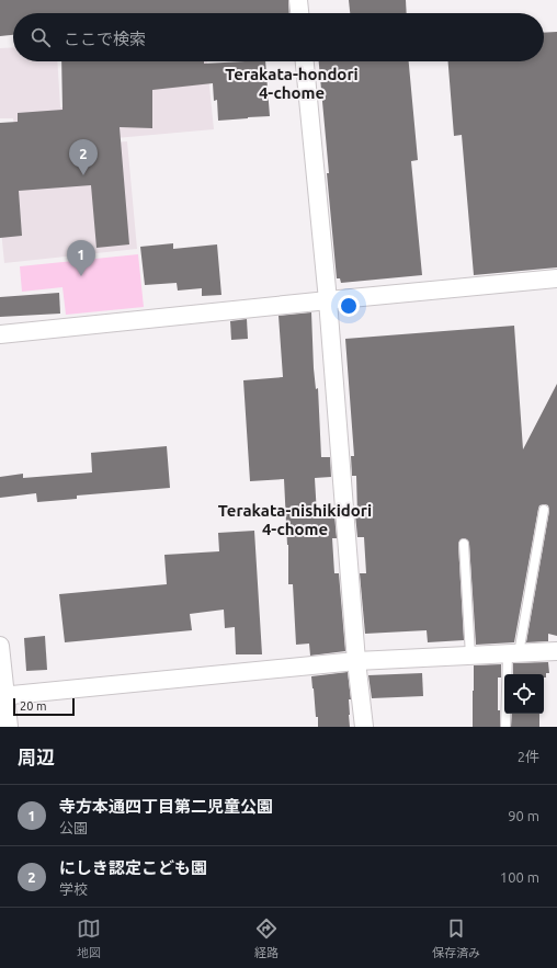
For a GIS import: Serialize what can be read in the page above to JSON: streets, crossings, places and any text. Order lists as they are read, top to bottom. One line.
{"districts":["Terakata-hondori 4-chome","Terakata-nishikidori 4-chome"],"scale_bar":"20 m","page":{"search":"ここで検索","pins":["2","1"],"scale":"20 m","heading":["周辺","2件"],"list":[{"mark":"1","name":"寺方本通四丁目第二児童公園","note":"公園","value":"90 m"},{"mark":"2","name":"にしき認定こども園","note":"学校","value":"100 m"}],"nav":["地図","経路","保存済み"]}}
